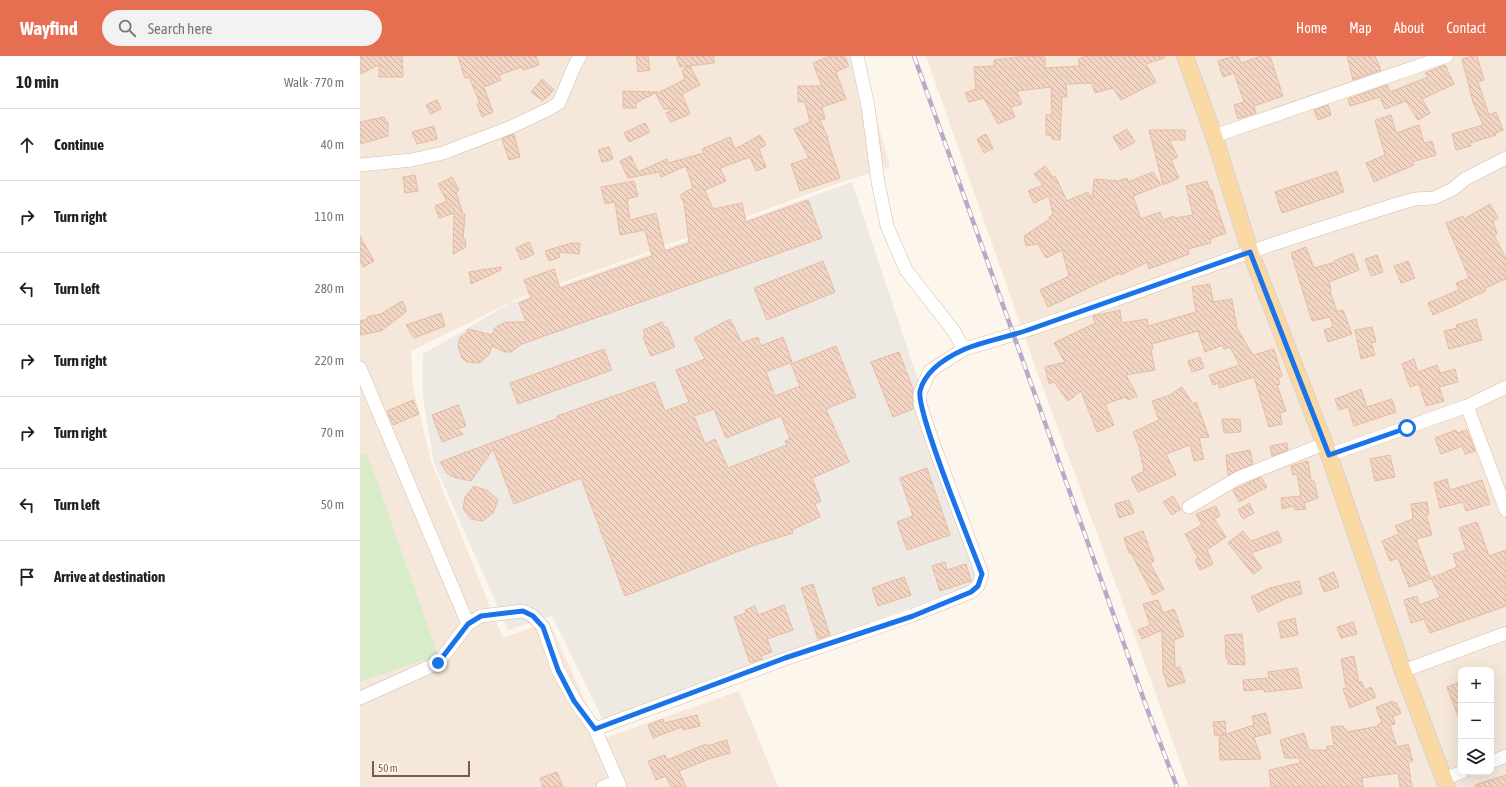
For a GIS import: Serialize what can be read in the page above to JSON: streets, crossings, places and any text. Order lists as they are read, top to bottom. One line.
{"scale_bar":"50 m","page":{"header":"Wayfind","search":"Search here","nav":["Home","Map","About","Contact"],"heading":["10 min","Walk · 770 m"],"list":[["Continue","40 m"],["Turn right","110 m"],["Turn left","280 m"],["Turn right","220 m"],["Turn right","70 m"],["Turn left","50 m"],"Arrive at destination"],"map_buttons":["+","−"],"scale":"50 m"}}
